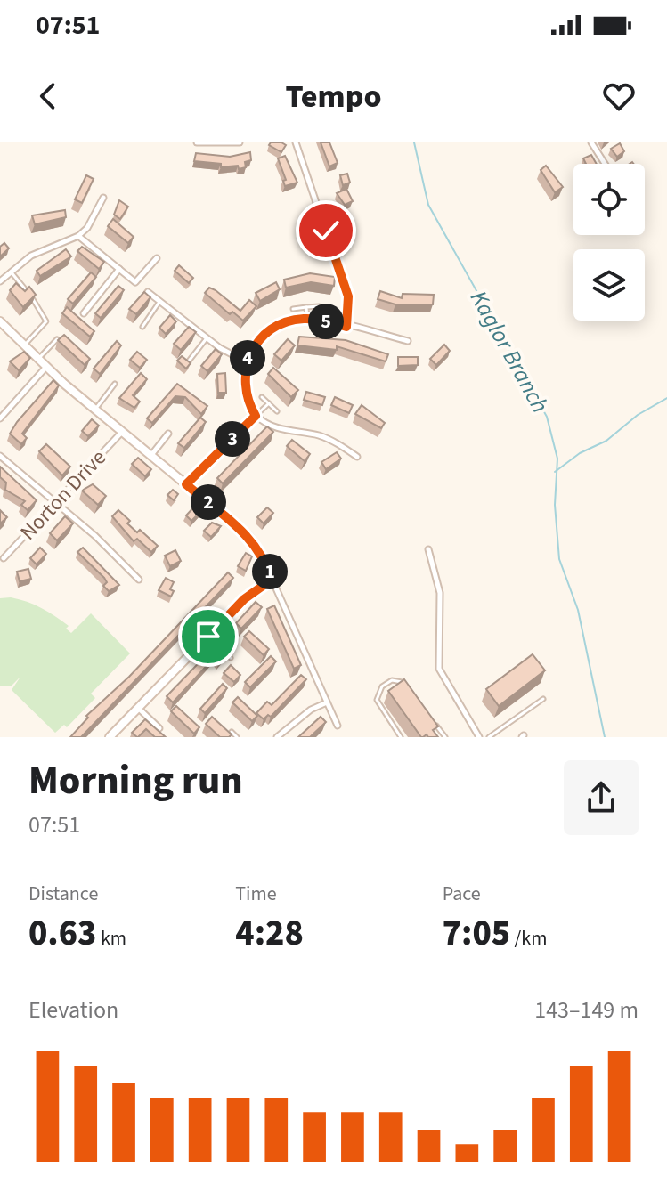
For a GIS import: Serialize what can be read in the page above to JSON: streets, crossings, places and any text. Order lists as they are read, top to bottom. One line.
{"streets":{"street":["Norton Drive"]},"water":["Kaglor Branch"],"page":{"status":"07:51","header":"Tempo","pins":["5","4","3","2","1"],"heading":["Morning run","07:51"],"stats":[["Distance","0.63 km"],["Time","4:28"],["Pace","7:05 /km"]],"chart":["Elevation","143–149 m"]}}
